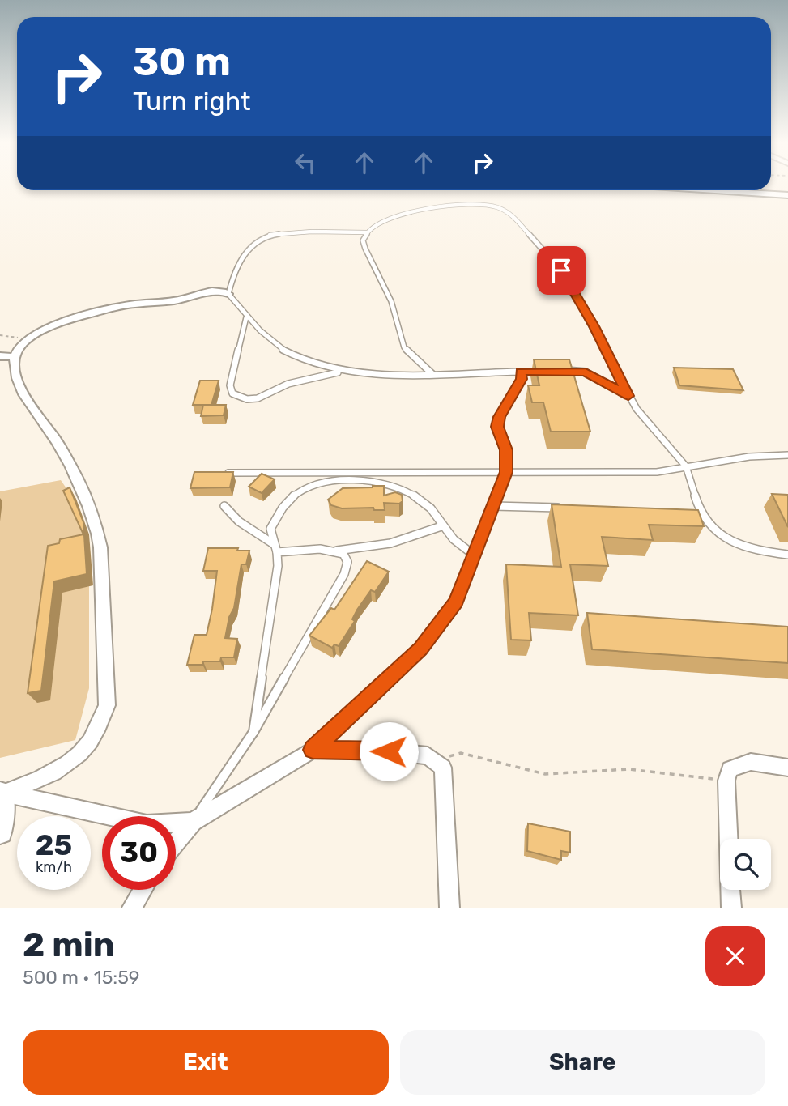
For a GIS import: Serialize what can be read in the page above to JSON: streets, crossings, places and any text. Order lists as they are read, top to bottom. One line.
{"page":{"turn":["30 m","Turn right"],"speed":"25 km/h","limit":"30","heading":["2 min","500 m · 15:59"],"buttons":["Exit","Share"]}}
